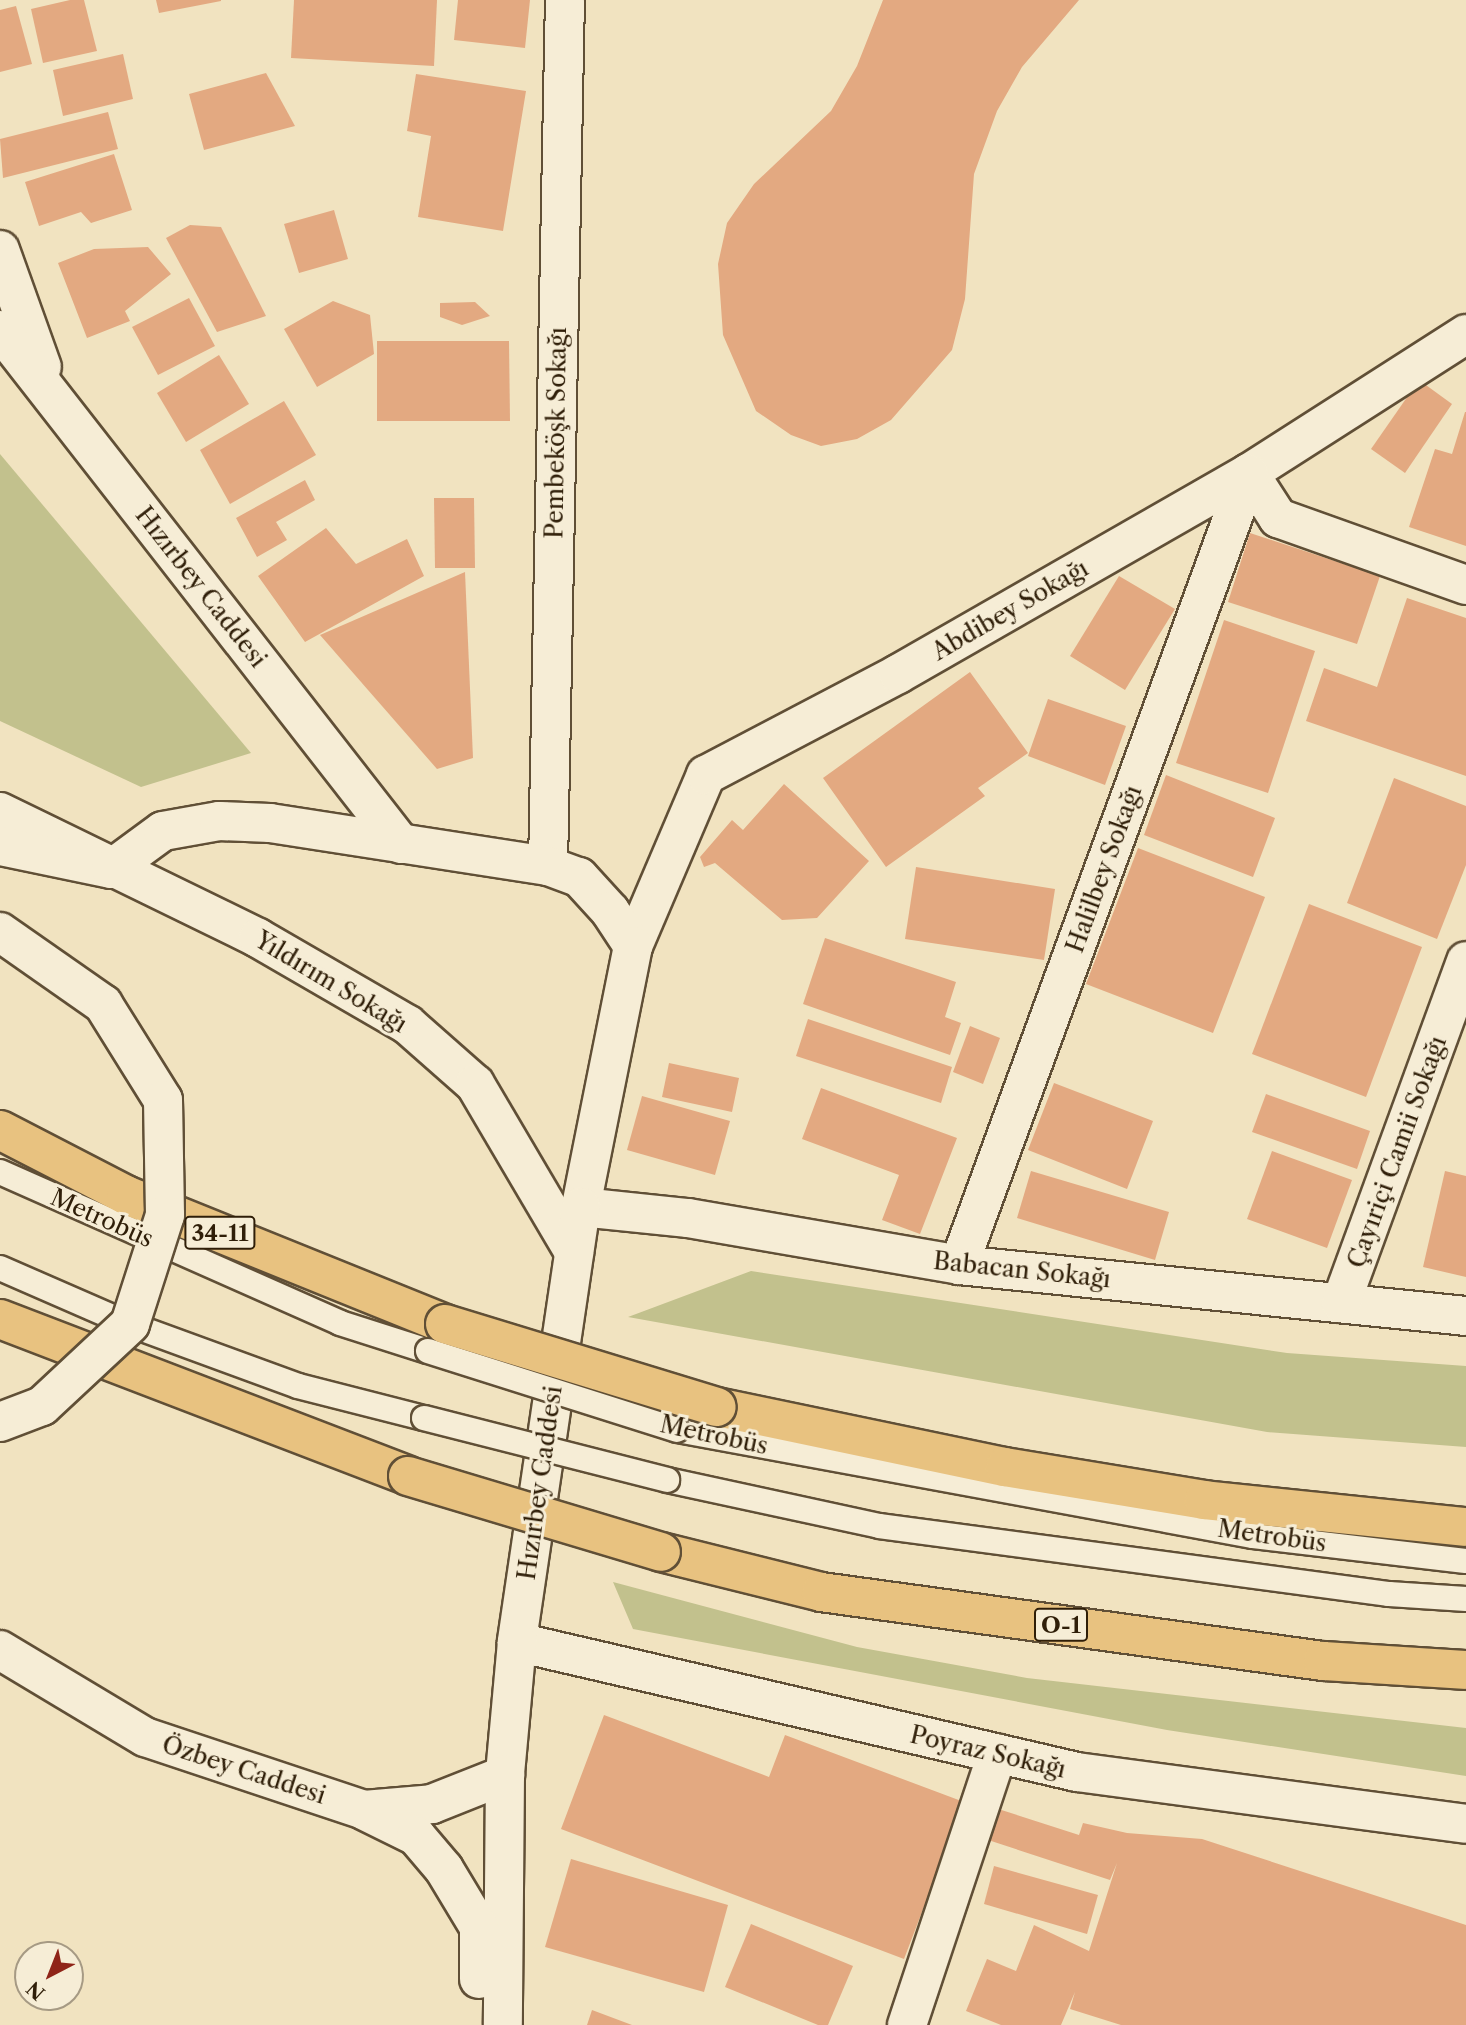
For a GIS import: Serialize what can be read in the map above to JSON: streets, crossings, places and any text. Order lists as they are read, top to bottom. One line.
{"streets":{"highway":["34-11","O-1"],"street":["Pembeköşk Sokağı","Hızırbey Caddesi","Abdibey Sokağı","Halilbey Sokağı","Yıldırım Sokağı","Çayıriçi Camii Sokağı","Babacan Sokağı","Poyraz Sokağı","Özbey Caddesi"],"lane":["Metrobüs"]},"crossings":[["Hızırbey Caddesi","Abdibey Sokağı"],["Hızırbey Caddesi","Yıldırım Sokağı"],["Hızırbey Caddesi","Babacan Sokağı"],["Hızırbey Caddesi","Poyraz Sokağı"],["Hızırbey Caddesi","Özbey Caddesi"],["Abdibey Sokağı","Halilbey Sokağı"],["Halilbey Sokağı","Babacan Sokağı"],["Çayıriçi Camii Sokağı","Babacan Sokağı"],["Metrobüs","34-11"]],"north":"bottom left"}
